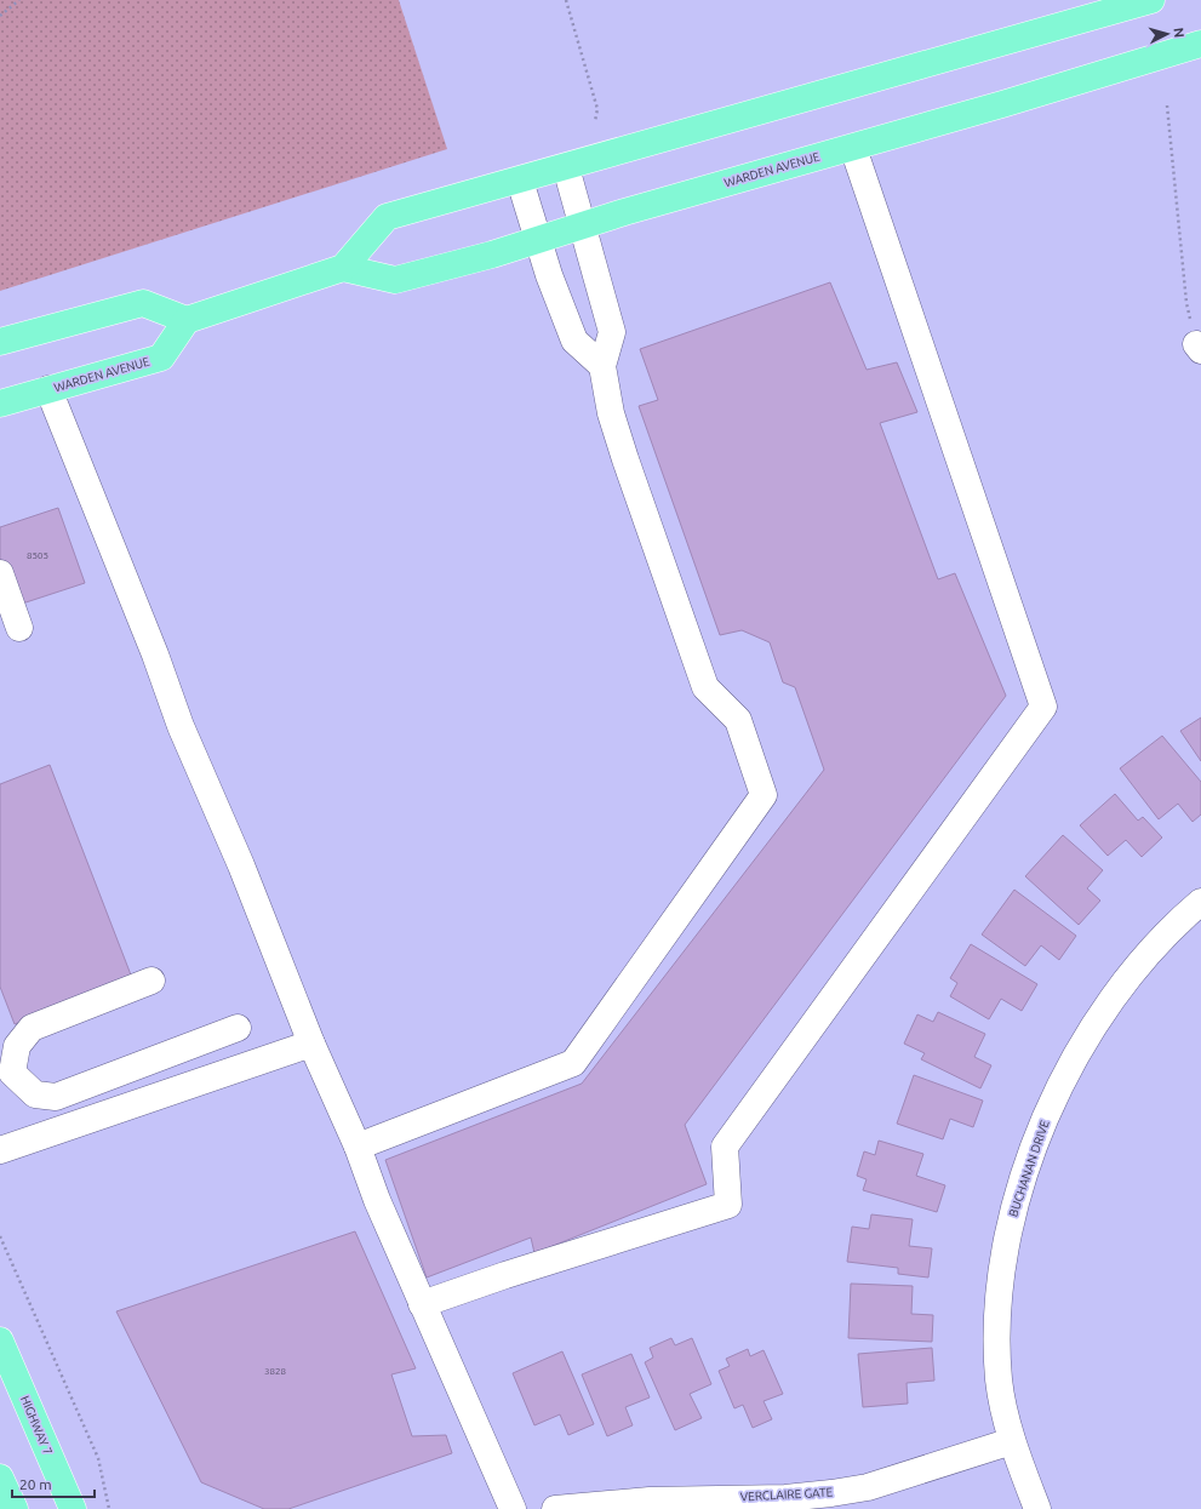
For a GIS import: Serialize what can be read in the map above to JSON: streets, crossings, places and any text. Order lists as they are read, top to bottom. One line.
{"streets":{"main road":["WARDEN AVENUE","HIGHWAY 7"],"street":["BUCHANAN DRIVE","VERCLAIRE GATE"]},"crossings":[["BUCHANAN DRIVE","VERCLAIRE GATE"]],"house_numbers":["8505","3828"],"scale_bar":"20 m","north":"right"}
